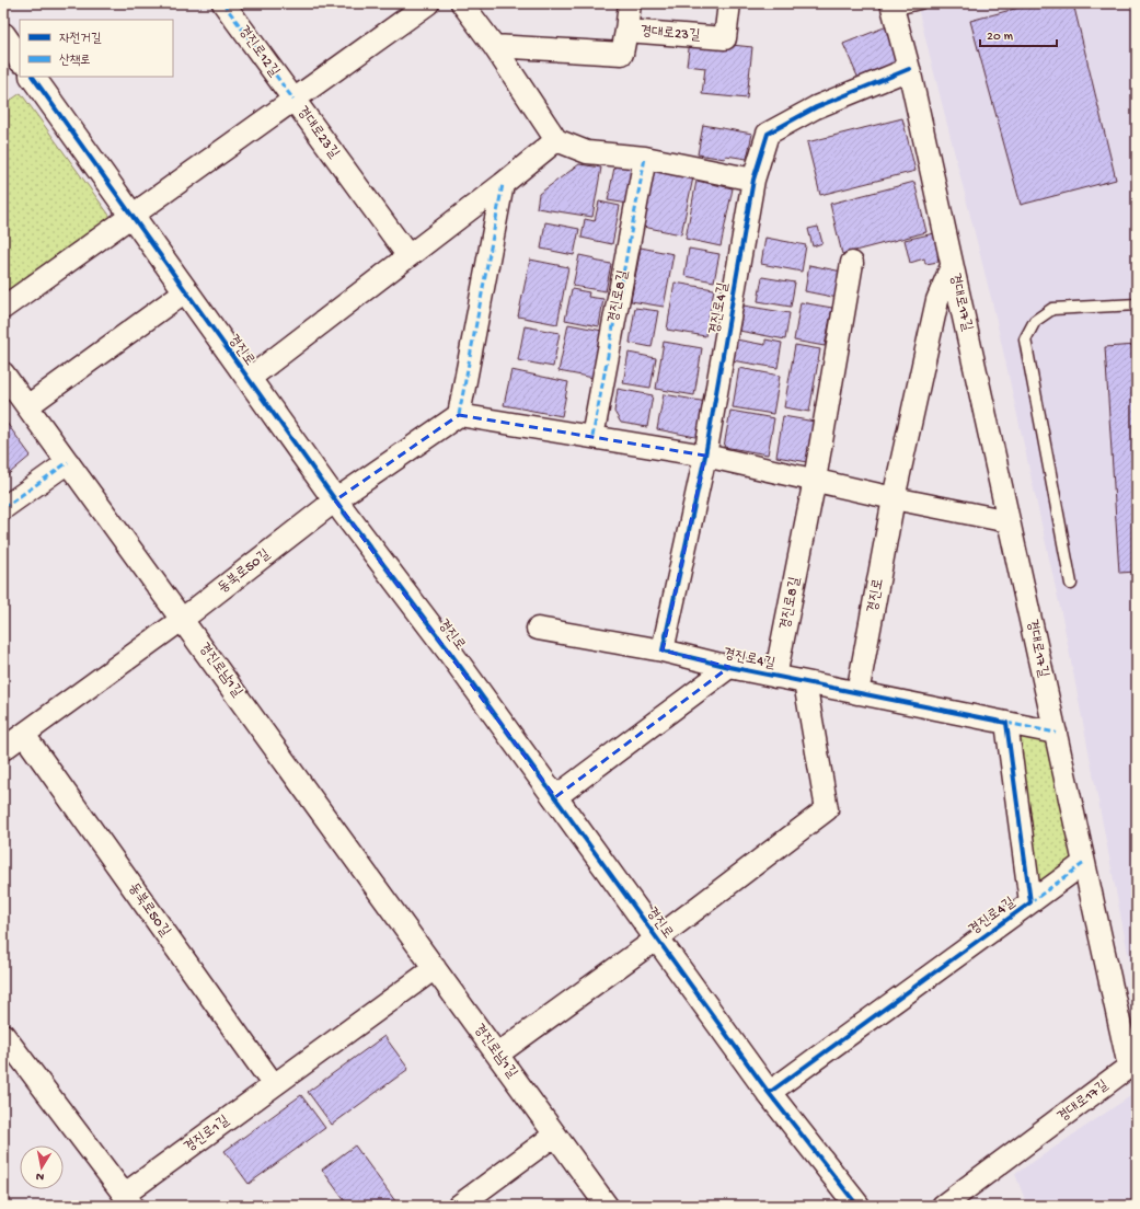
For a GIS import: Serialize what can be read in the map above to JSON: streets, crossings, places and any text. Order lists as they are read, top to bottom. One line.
{"streets":{"street":["경대로23길","경진로12길","경진로8길","경대로17길","경진로4길","경진로","동북로50길","경진로남1길","경진로1길"]},"crossings":[["경대로23길","경진로12길"],["경진로8길","경진로4길"],["경대로17길","경진로4길"],["경진로4길","경진로"],["경진로","동북로50길"],["경진로","경진로남1길"],["동북로50길","경진로남1길"],["동북로50길","경진로1길"]],"legend":["자전거길","산책로"],"scale_bar":"20 m","north":"bottom"}
